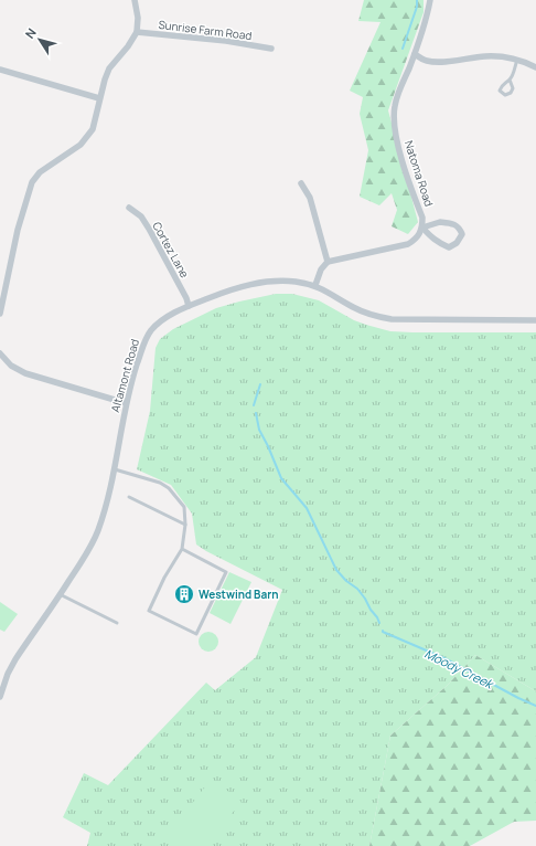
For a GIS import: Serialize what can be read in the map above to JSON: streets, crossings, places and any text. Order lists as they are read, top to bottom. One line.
{"streets":{"street":["Sunrise Farm Road","Natoma Road","Cortez Lane","Altamont Road"]},"crossings":[["Cortez Lane","Altamont Road"]],"water":["Moody Creek"],"places":{"building":["Westwind Barn"]},"north":"top left"}
